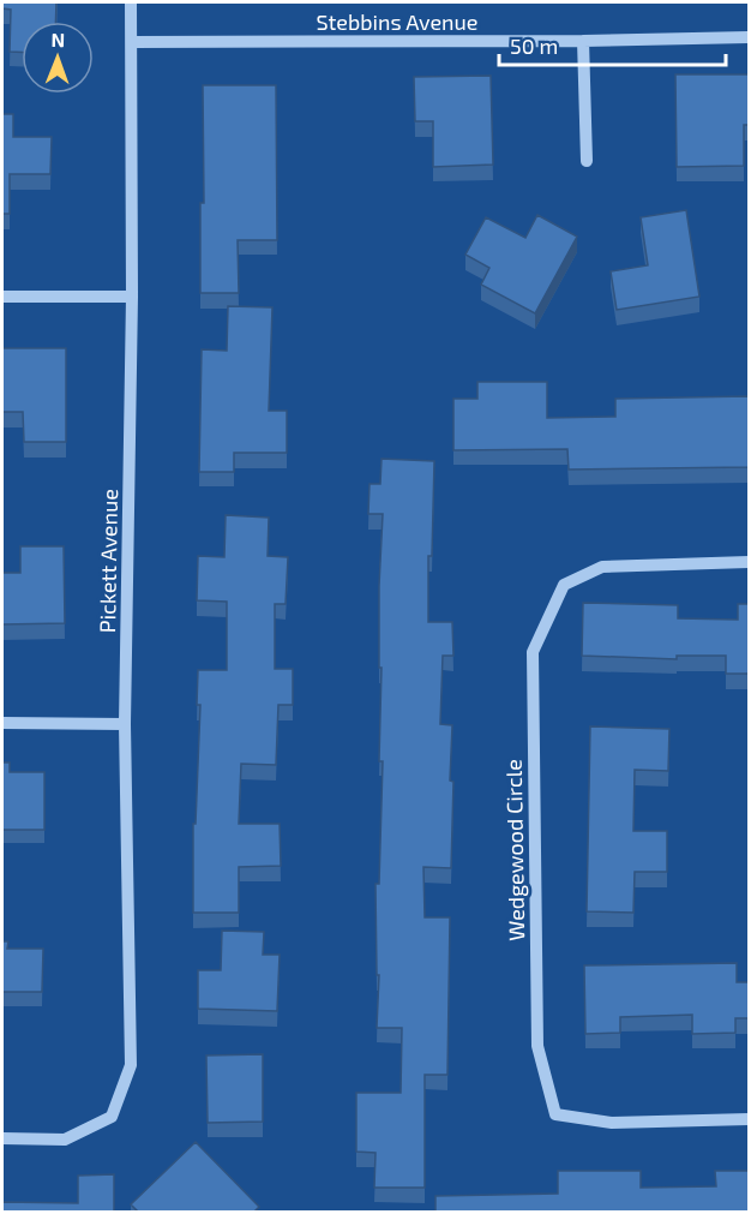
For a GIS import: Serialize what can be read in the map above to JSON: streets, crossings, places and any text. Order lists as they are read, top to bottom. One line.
{"streets":{"street":["Stebbins Avenue","Pickett Avenue","Wedgewood Circle"]},"crossings":[["Stebbins Avenue","Pickett Avenue"]],"scale_bar":"50 m","north":"top"}
